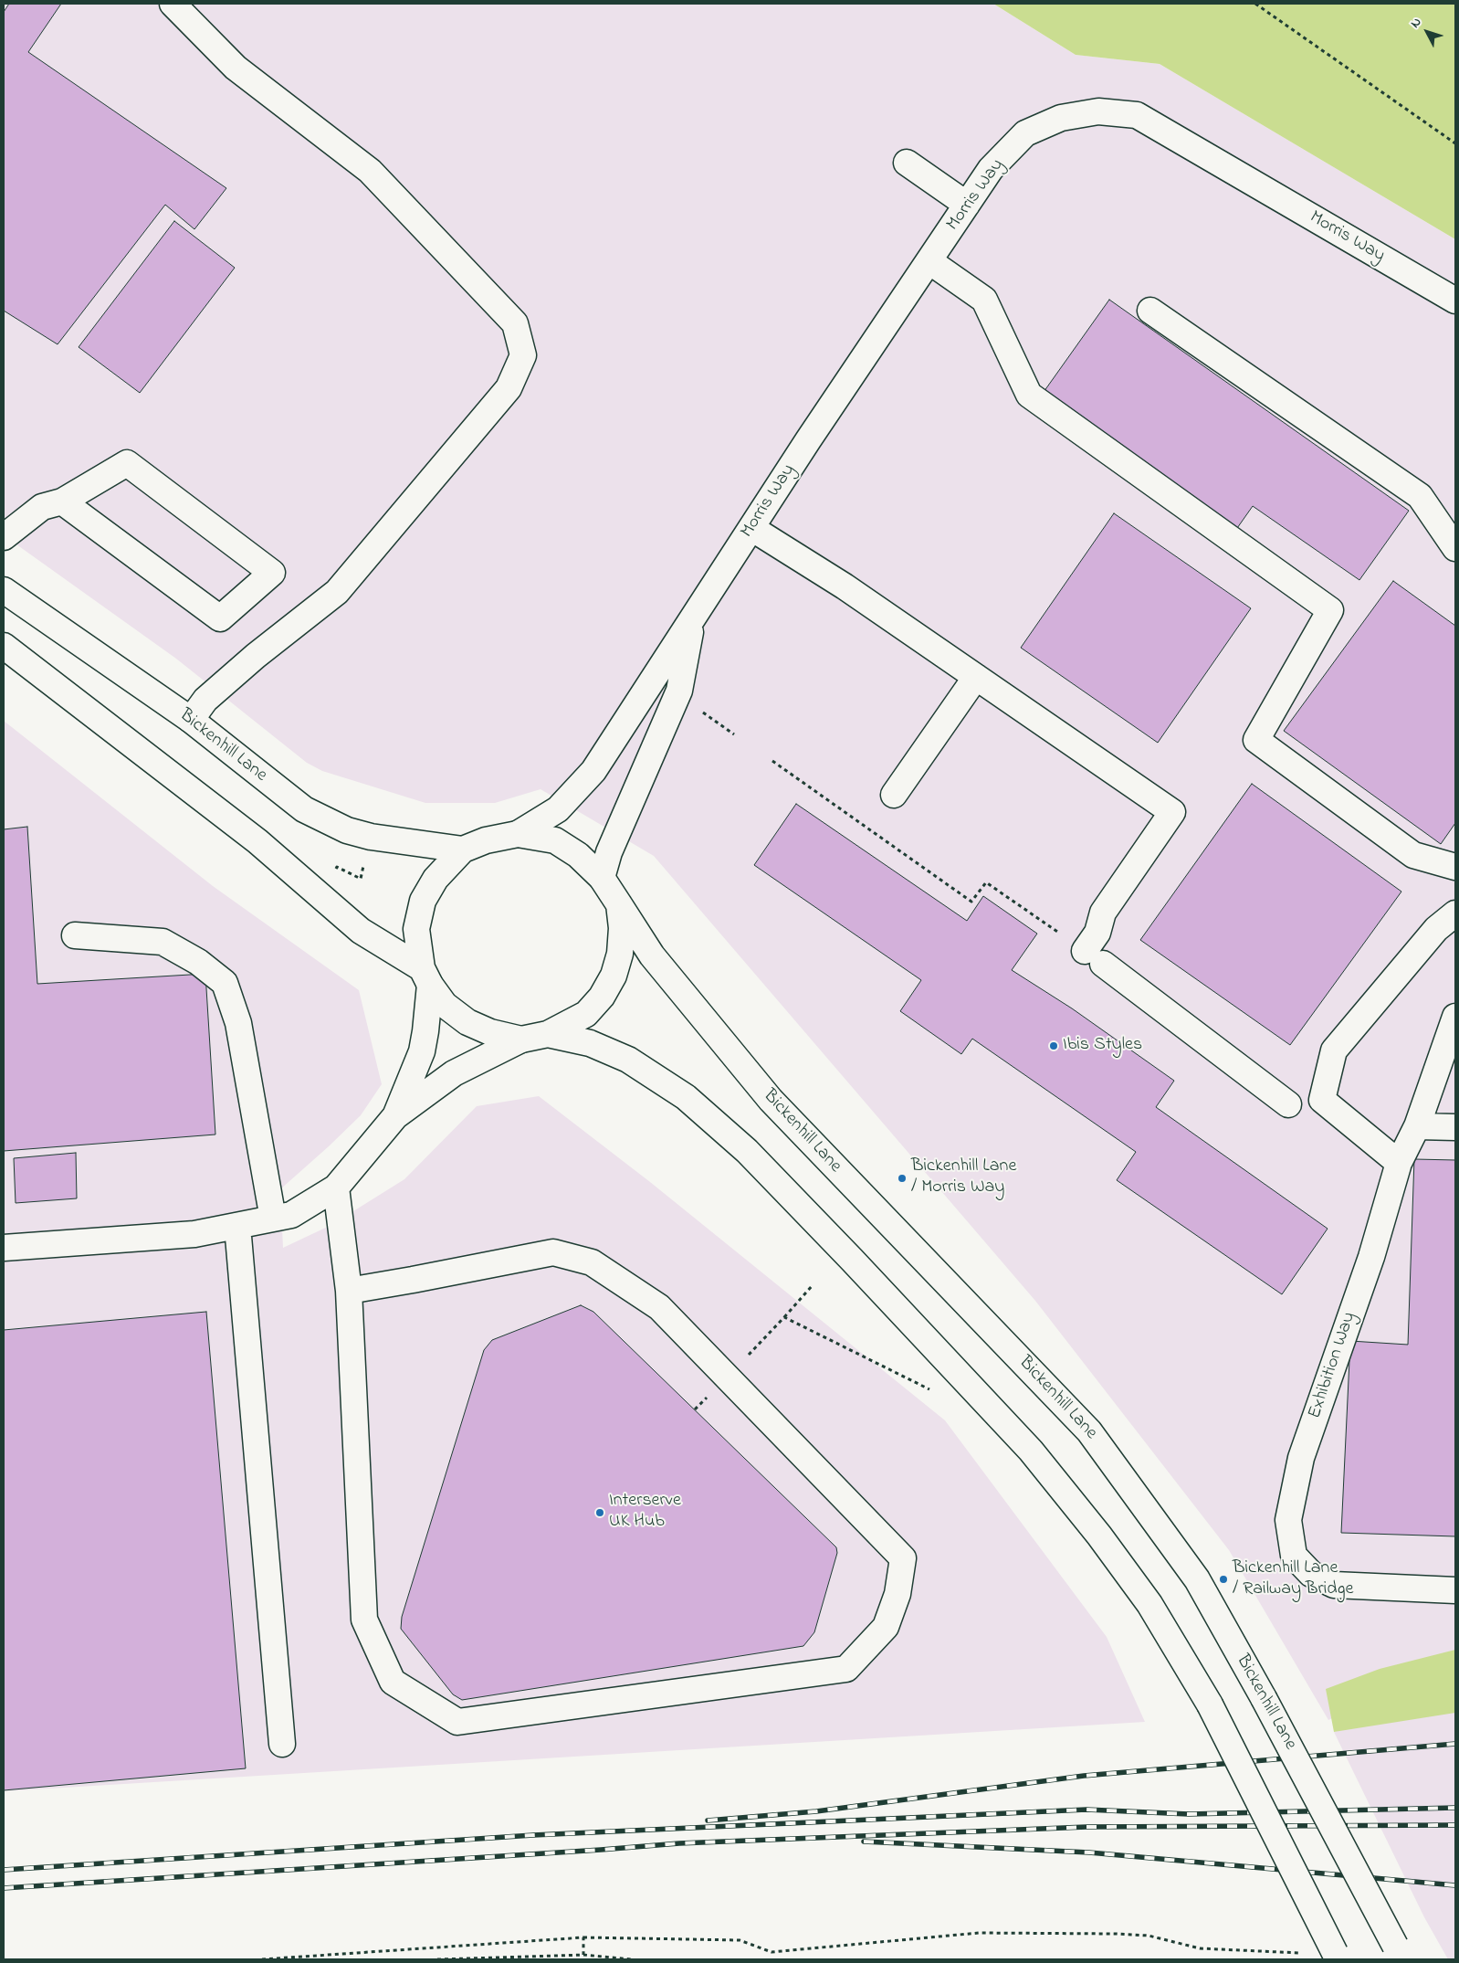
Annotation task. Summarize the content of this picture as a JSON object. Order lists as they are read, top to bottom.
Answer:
{
  "streets": {
    "main road": ["Morris Way", "Bickenhill Lane", "Exhibition Way"]
  },
  "crossings": [
    ["Morris Way", "Bickenhill Lane"]
  ],
  "places": [
    "Ibis Styles",
    "Bickenhill Lane / Morris Way",
    "Interserve UK Hub",
    "Bickenhill Lane / Railway Bridge"
  ],
  "north": "top left"
}
